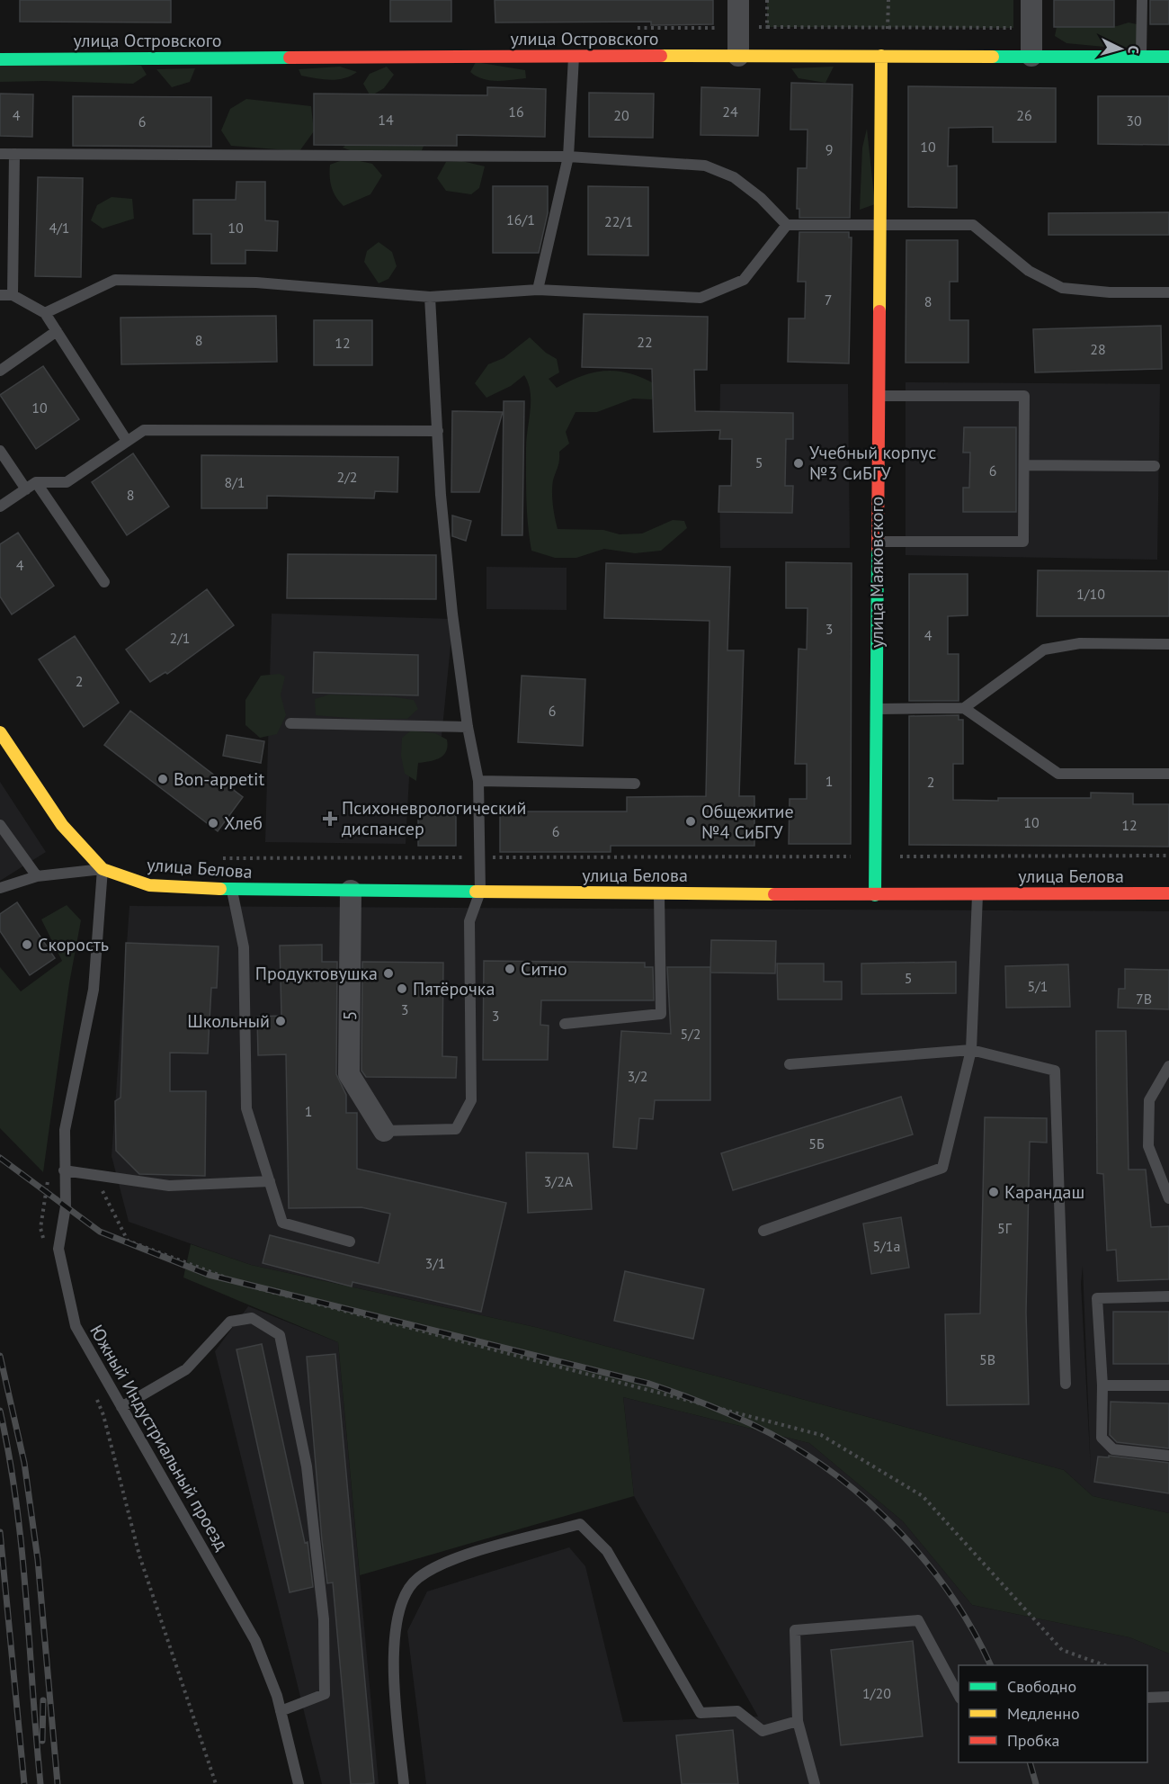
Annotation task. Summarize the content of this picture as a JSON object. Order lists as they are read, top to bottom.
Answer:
{
  "streets": {
    "street": [
      "улица Островского",
      "улица Маяковского",
      "улица Белова",
      "5"
    ],
    "lane": ["Южный Индустриальный проезд"]
  },
  "crossings": [
    ["улица Островского", "улица Маяковского"],
    ["улица Маяковского", "улица Белова"],
    ["улица Белова", "5"],
    ["улица Белова", "Южный Индустриальный проезд"]
  ],
  "places": {
    "other": [
      "Учебный корпус №3 СиБГУ",
      "Bon-appetit",
      "Общежитие №4 СиБГУ",
      "Хлеб",
      "Скорость",
      "Ситно",
      "Продуктовушка",
      "Пятёрочка",
      "Школьный",
      "Карандаш"
    ],
    "health": ["Психоневрологический диспансер"]
  },
  "house_numbers": [
    "16",
    "24",
    "4",
    "20",
    "26",
    "14",
    "30",
    "6",
    "10",
    "9",
    "16/1",
    "22/1",
    "4/1",
    "10",
    "7",
    "8",
    "8",
    "22",
    "12",
    "28",
    "10",
    "5",
    "6",
    "2/2",
    "8/1",
    "8",
    "4",
    "1/10",
    "3",
    "4",
    "2/1",
    "2",
    "6",
    "1",
    "2",
    "10",
    "12",
    "6",
    "5",
    "5/1",
    "7В",
    "3",
    "3",
    "5/2",
    "3/2",
    "1",
    "5Б",
    "3/2А",
    "5Г",
    "5/1а",
    "3/1",
    "5В",
    "1/20"
  ],
  "legend": ["Свободно", "Медленно", "Пробка"],
  "north": "right"
}
